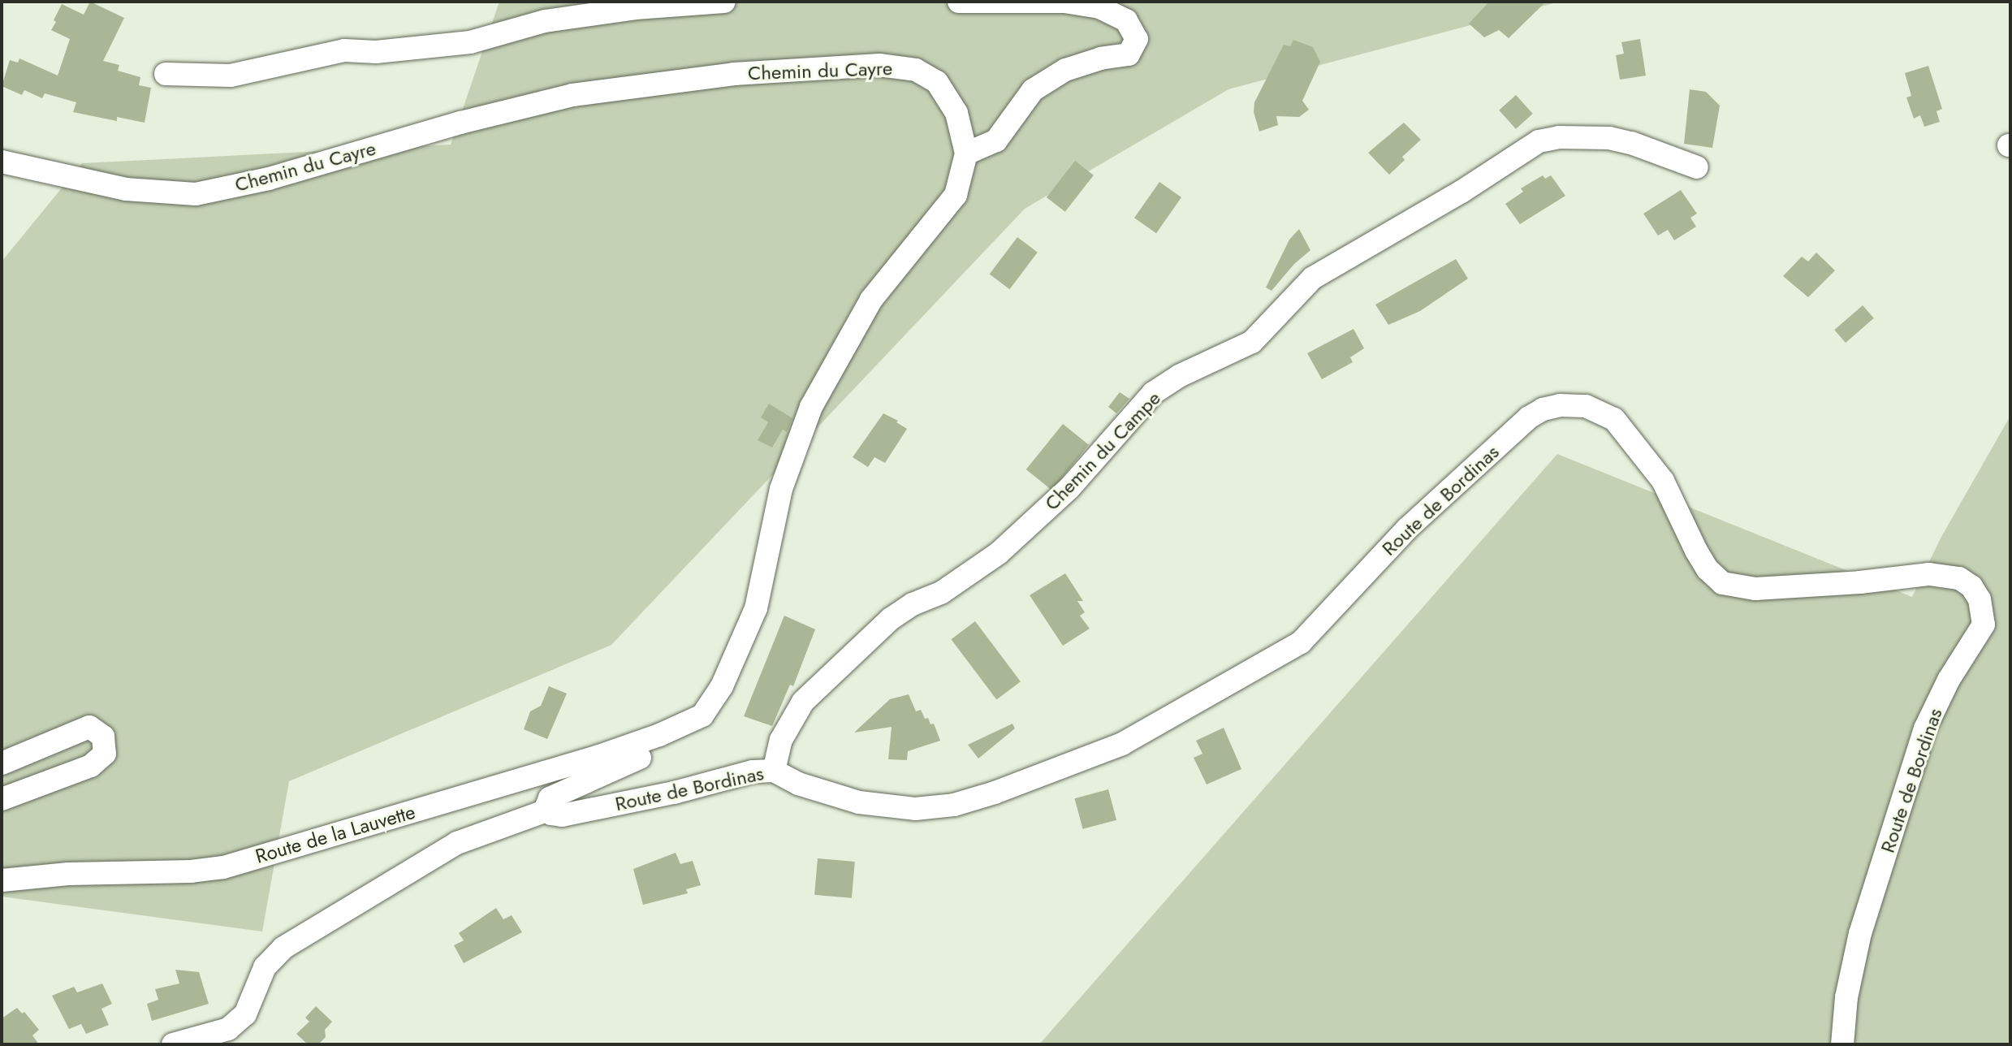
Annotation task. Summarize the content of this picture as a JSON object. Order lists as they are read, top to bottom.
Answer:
{
  "streets": {
    "street": [
      "Chemin du Cayre",
      "Chemin du Campe",
      "Route de Bordinas",
      "Route de la Lauvette"
    ]
  },
  "crossings": [
    ["Chemin du Cayre", "Route de Bordinas"],
    ["Chemin du Cayre", "Route de la Lauvette"],
    ["Chemin du Campe", "Route de Bordinas"],
    ["Route de Bordinas", "Route de la Lauvette"]
  ]
}
